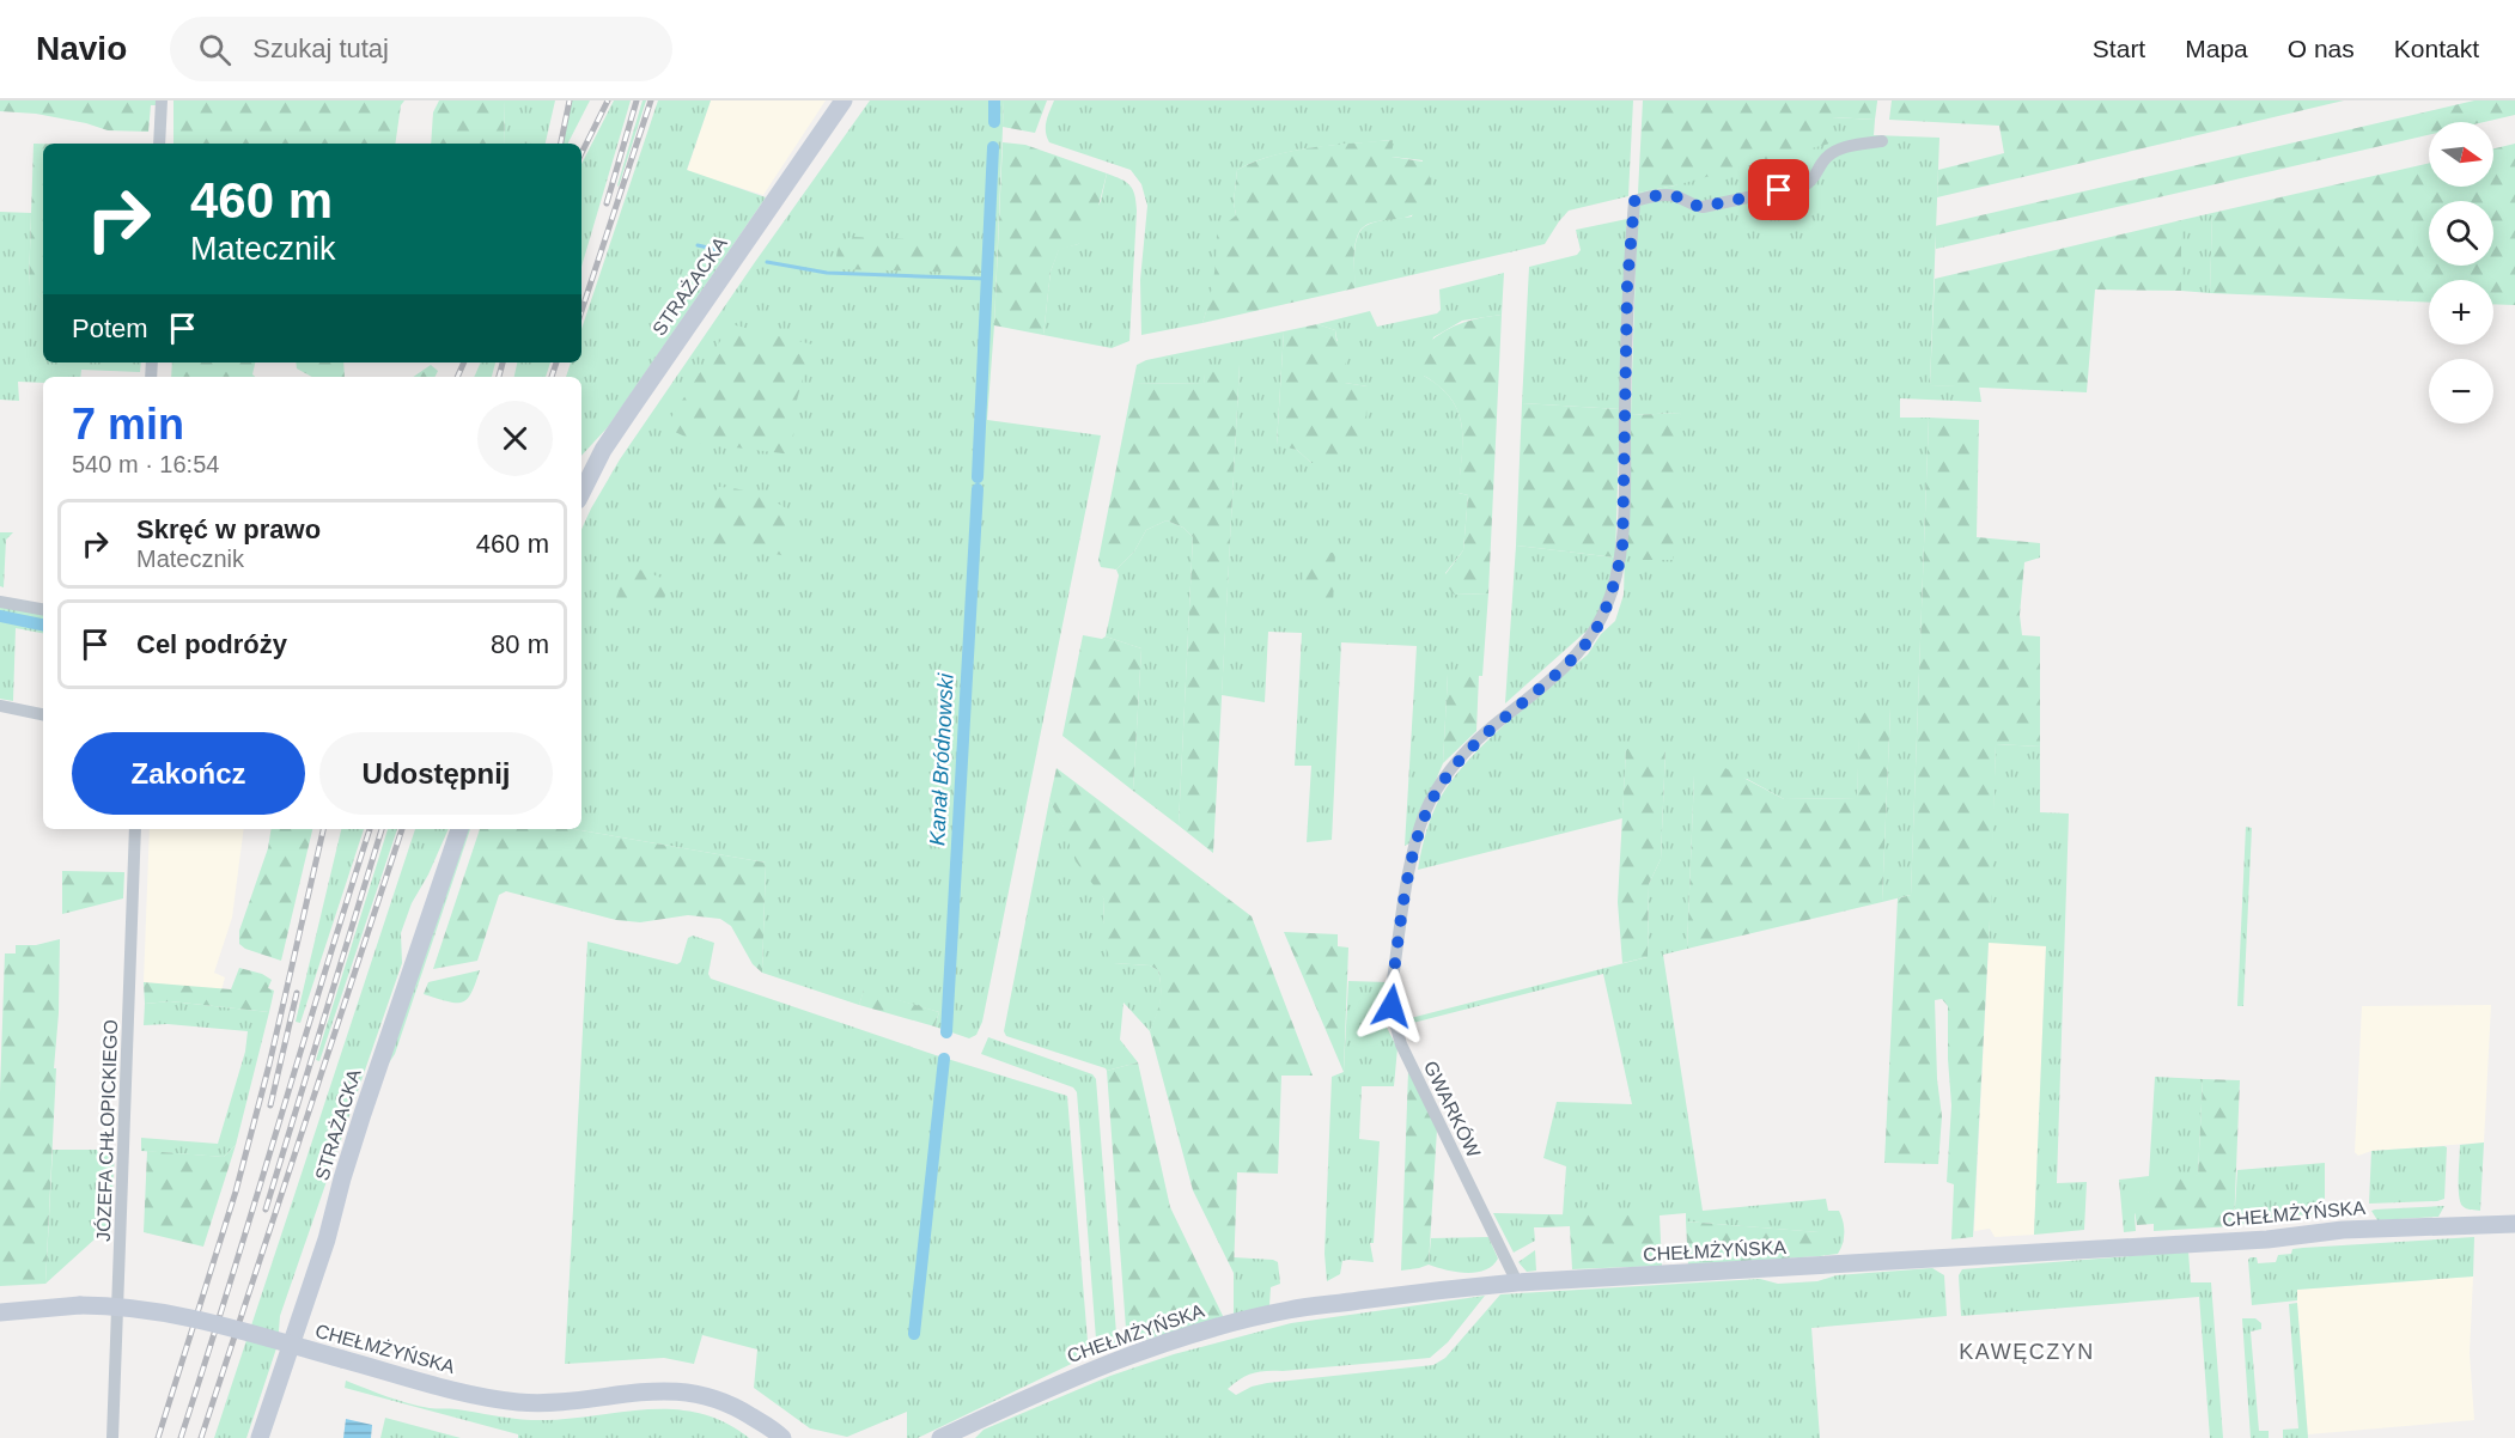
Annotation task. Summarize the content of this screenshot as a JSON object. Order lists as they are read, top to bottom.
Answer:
{
  "streets": {
    "street": [
      "STRAŻACKA",
      "GWARKÓW",
      "JÓZEFA CHŁOPICKIEGO",
      "CHEŁMŻYŃSKA"
    ]
  },
  "crossings": [
    ["GWARKÓW", "CHEŁMŻYŃSKA"]
  ],
  "districts": ["KAWĘCZYN"],
  "water": ["Kanał Bródnowski"],
  "north": "right",
  "page": {
    "header": "Navio",
    "search": "Szukaj tutaj",
    "nav": [
      "Start",
      "Mapa",
      "O nas",
      "Kontakt"
    ],
    "map_buttons": ["+", "−"],
    "turn": ["460 m", "Matecznik"],
    "then": "Potem",
    "heading": ["7 min", "540 m · 16:54"],
    "list": [
      {
        "name": "Skręć w prawo",
        "note": "Matecznik",
        "value": "460 m"
      },
      {
        "name": "Cel podróży",
        "value": "80 m"
      }
    ],
    "buttons": ["Zakończ", "Udostępnij"]
  }
}
